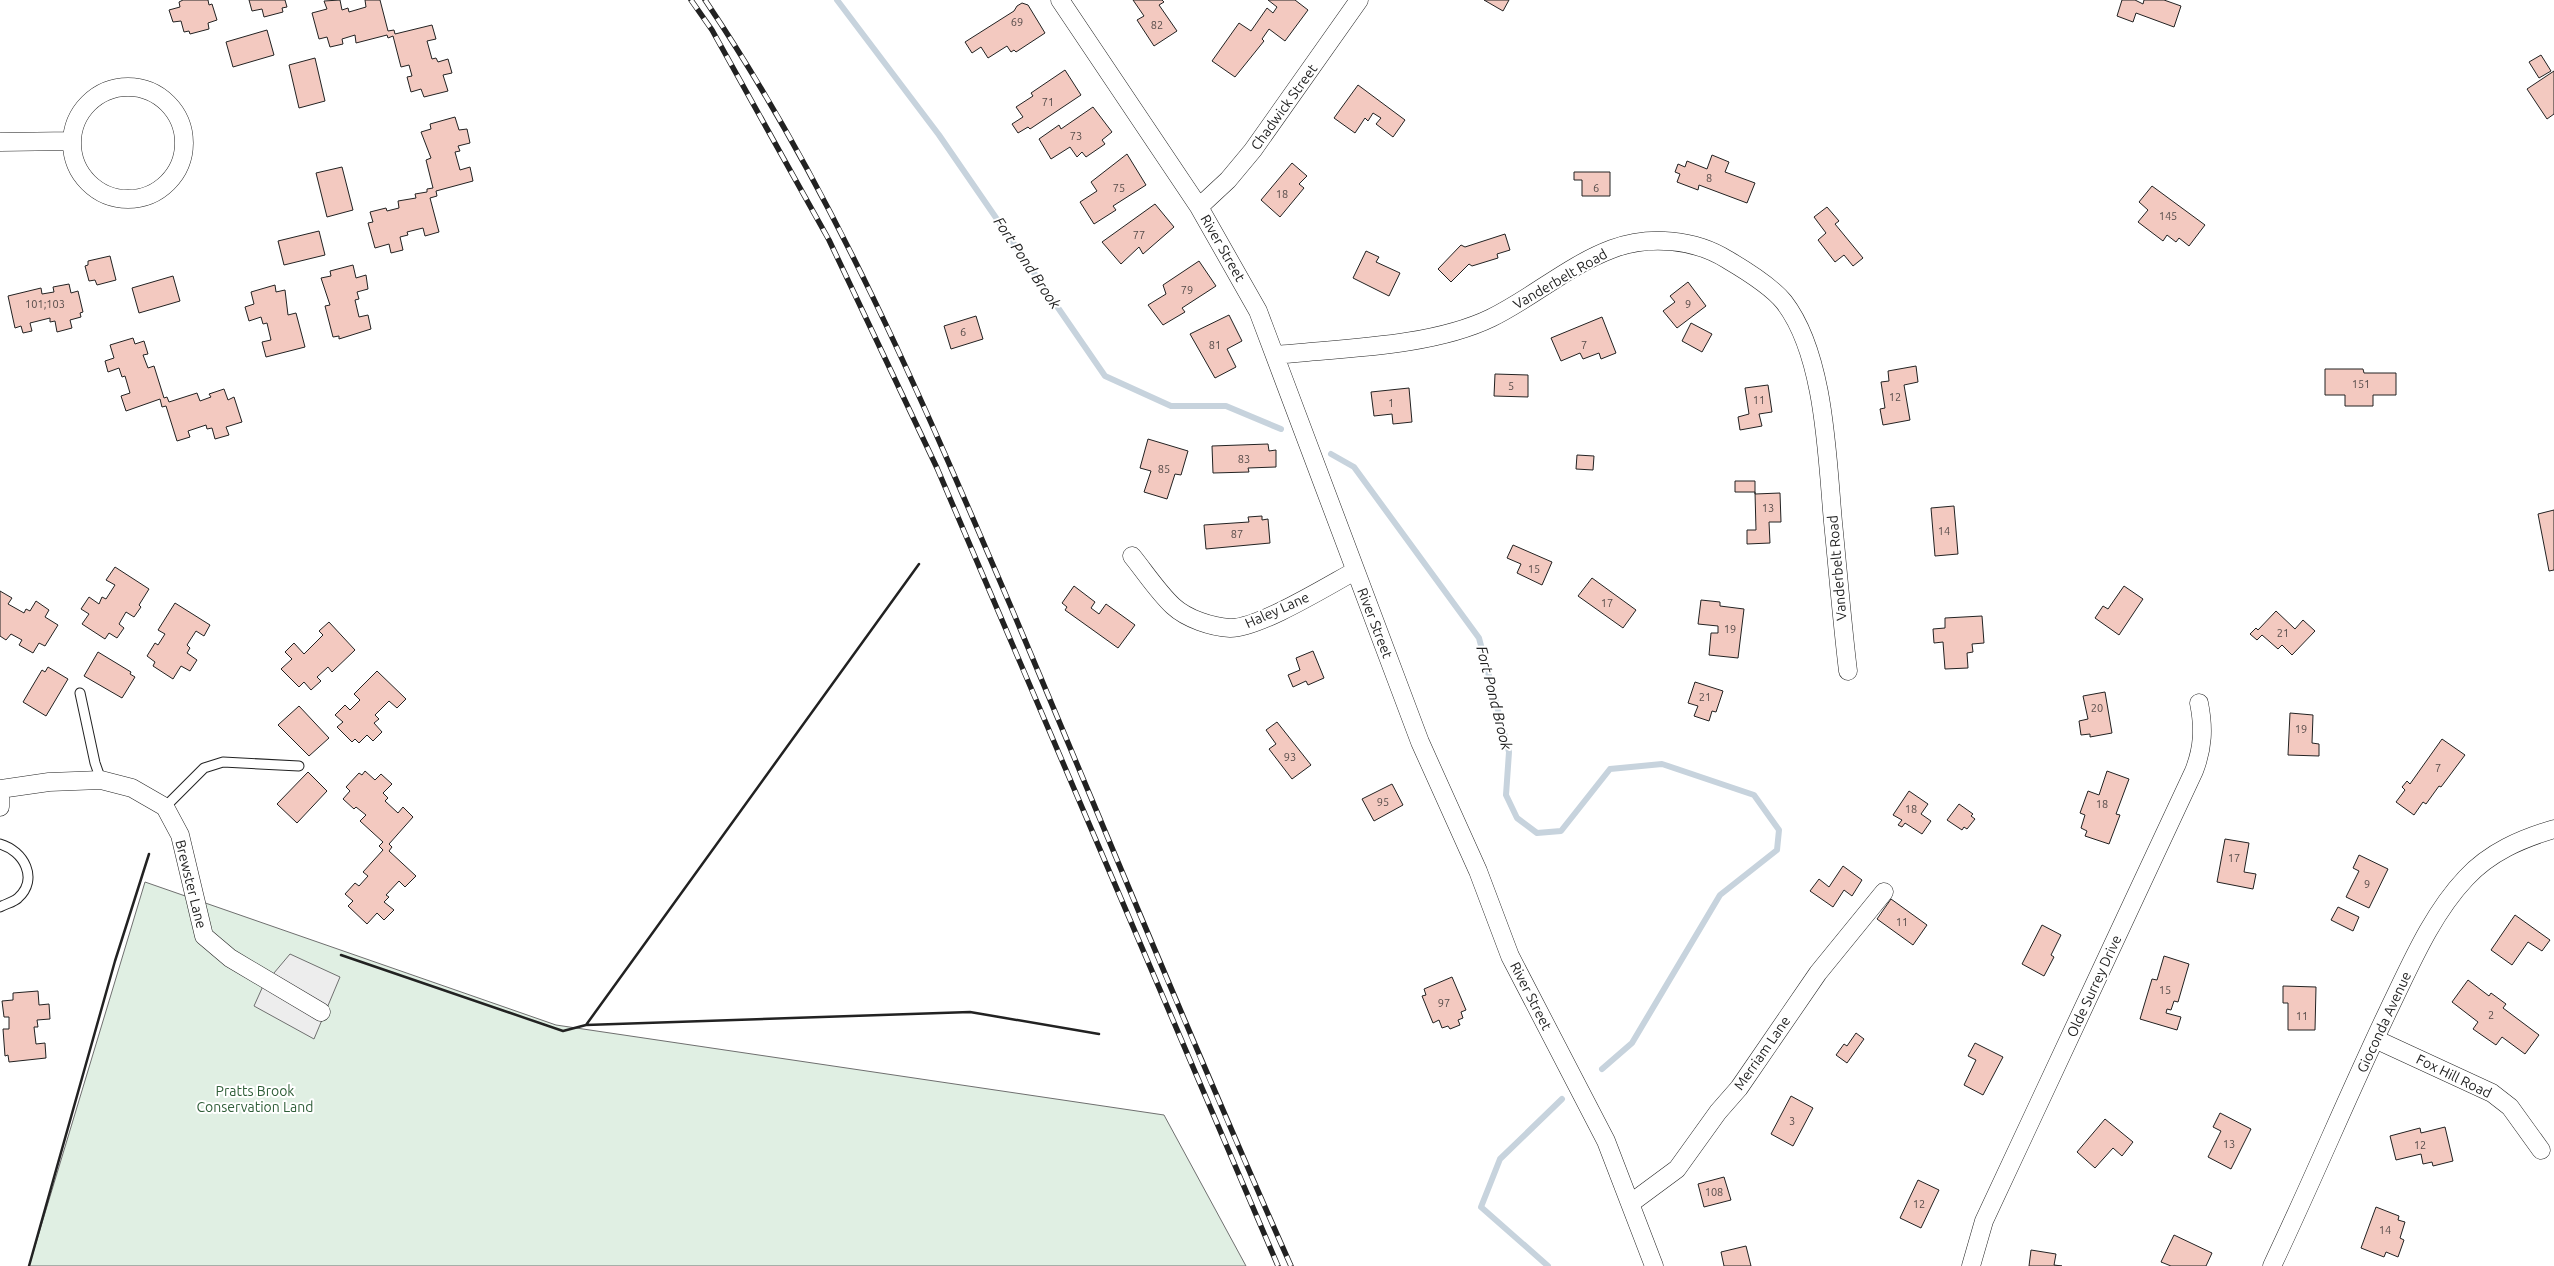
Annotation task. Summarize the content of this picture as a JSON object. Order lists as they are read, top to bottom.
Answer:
{
  "streets": {
    "street": [
      "Chadwick Street",
      "River Street",
      "Vanderbelt Road",
      "Haley Lane",
      "Brewster Lane",
      "Olde Surrey Drive",
      "Gioconda Avenue",
      "Merriam Lane",
      "Fox Hill Road"
    ]
  },
  "crossings": [
    ["Chadwick Street", "River Street"],
    ["River Street", "Vanderbelt Road"],
    ["River Street", "Haley Lane"],
    ["River Street", "Merriam Lane"],
    ["Gioconda Avenue", "Fox Hill Road"]
  ],
  "water": ["Fort Pond Brook"],
  "parks": ["Pratts Brook Conservation Land"],
  "house_numbers": [
    "69",
    "82",
    "71",
    "73",
    "8",
    "75",
    "6",
    "18",
    "145",
    "77",
    "79",
    "101;103",
    "9",
    "6",
    "81",
    "7",
    "151",
    "5",
    "12",
    "11",
    "1",
    "83",
    "85",
    "13",
    "14",
    "87",
    "15",
    "17",
    "19",
    "21",
    "21",
    "20",
    "19",
    "93",
    "7",
    "95",
    "18",
    "18",
    "17",
    "9",
    "11",
    "15",
    "97",
    "2",
    "11",
    "3",
    "13",
    "12",
    "108",
    "12",
    "14"
  ]
}
